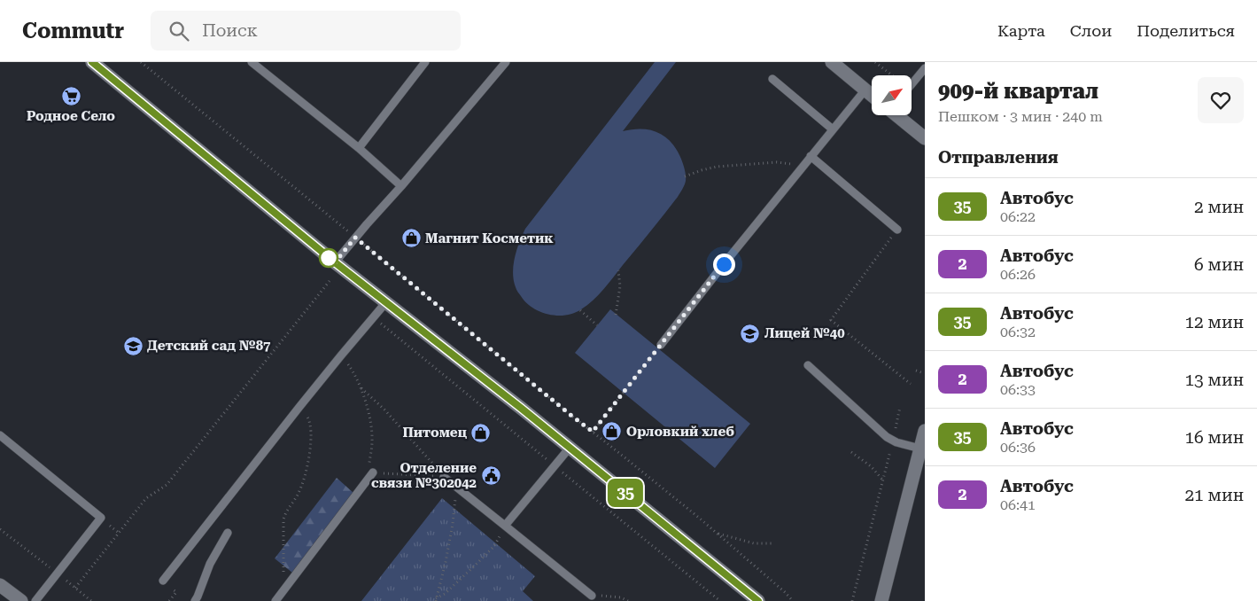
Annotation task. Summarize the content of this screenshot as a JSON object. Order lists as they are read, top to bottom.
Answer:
{
  "places": {
    "supermarket": ["Родное Село"],
    "shop": ["Магнит Косметик", "Орловкий хлеб", "Питомец"],
    "school or university": ["Лицей №40", "Детский сад №87"],
    "public building": ["Отделение связи №302042"]
  },
  "lines": ["bus line 35"],
  "north": "top right",
  "page": {
    "header": "Commutr",
    "search": "Поиск",
    "nav": ["Карта", "Слои", "Поделиться"],
    "on_map": "35",
    "heading": [
      ["909-й квартал", "Пешком · 3 мин · 240 m"],
      "Отправления"
    ],
    "list": [
      {
        "mark": "35",
        "name": "Автобус",
        "note": "06:22",
        "value": "2 мин"
      },
      {
        "mark": "2",
        "name": "Автобус",
        "note": "06:26",
        "value": "6 мин"
      },
      {
        "mark": "35",
        "name": "Автобус",
        "note": "06:32",
        "value": "12 мин"
      },
      {
        "mark": "2",
        "name": "Автобус",
        "note": "06:33",
        "value": "13 мин"
      },
      {
        "mark": "35",
        "name": "Автобус",
        "note": "06:36",
        "value": "16 мин"
      },
      {
        "mark": "2",
        "name": "Автобус",
        "note": "06:41",
        "value": "21 мин"
      }
    ]
  }
}
